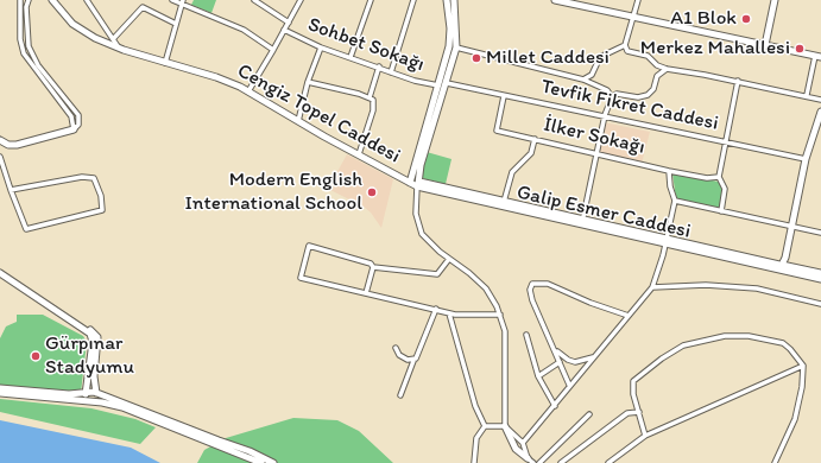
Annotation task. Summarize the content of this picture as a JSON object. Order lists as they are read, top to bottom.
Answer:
{
  "streets": {
    "street": [
      "Sohbet Sokağı",
      "Tevfik Fikret Caddesi",
      "Cengiz Topel Caddesi",
      "İlker Sokağı",
      "Galip Esmer Caddesi"
    ]
  },
  "crossings": [
    ["Tevfik Fikret Caddesi", "İlker Sokağı"],
    ["Cengiz Topel Caddesi", "Galip Esmer Caddesi"]
  ],
  "places": [
    "A1 Blok",
    "Merkez Mahallesi",
    "Millet Caddesi",
    "Modern English International School",
    "Gürpınar Stadyumu"
  ]
}
